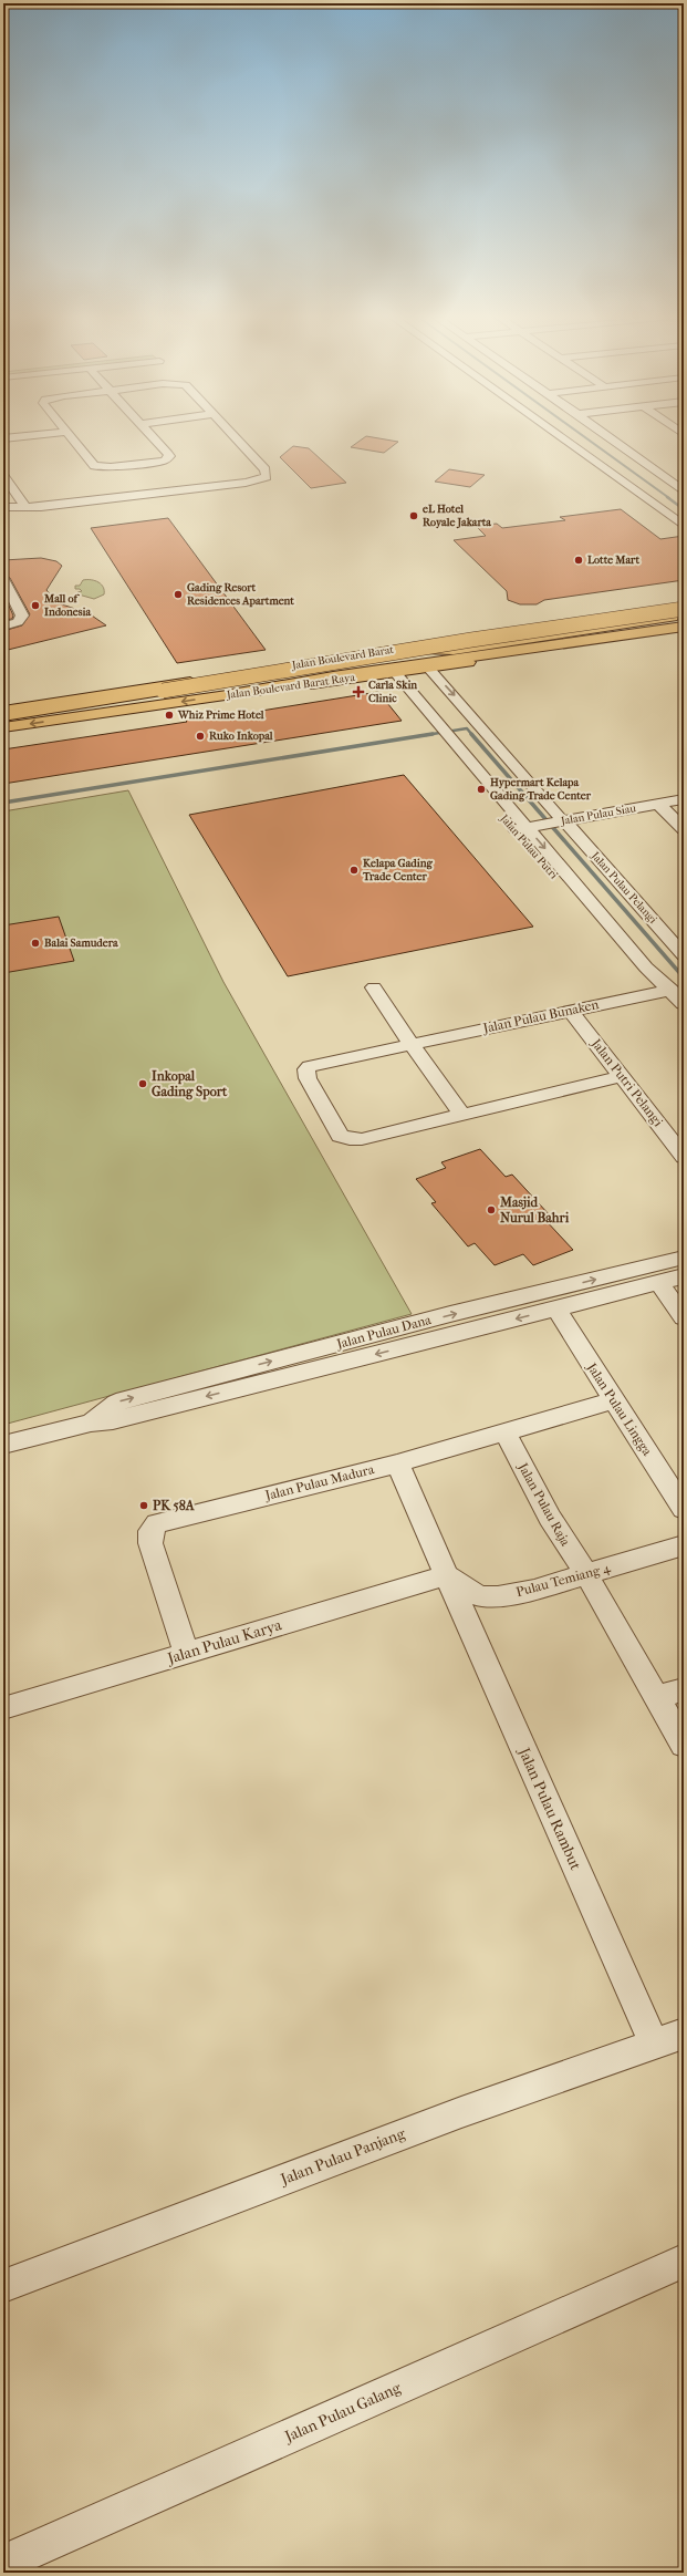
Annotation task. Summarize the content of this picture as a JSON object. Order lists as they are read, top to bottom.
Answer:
{
  "streets": {
    "main road": ["Jalan Boulevard Barat", "Jalan Boulevard Barat Raya"],
    "street": [
      "Jalan Pulau Siau",
      "Jalan Pulau Putri",
      "Jalan Pulau Pelangi",
      "Jalan Pulau Bunaken",
      "Jalan Putri Pelangi",
      "Jalan Pulau Dana",
      "Jalan Pulau Lingga",
      "Jalan Pulau Madura",
      "Jalan Pulau Raja",
      "Pulau Temiang 4",
      "Jalan Pulau Karya",
      "Jalan Pulau Rambut",
      "Jalan Pulau Panjang",
      "Jalan Pulau Galang"
    ]
  },
  "crossings": [
    ["Jalan Boulevard Barat Raya", "Jalan Pulau Putri"],
    ["Jalan Boulevard Barat Raya", "Jalan Pulau Pelangi"],
    ["Jalan Pulau Siau", "Jalan Pulau Putri"],
    ["Jalan Pulau Siau", "Jalan Pulau Pelangi"],
    ["Jalan Pulau Putri", "Jalan Pulau Bunaken"],
    ["Jalan Pulau Bunaken", "Jalan Putri Pelangi"],
    ["Jalan Pulau Dana", "Jalan Pulau Lingga"],
    ["Jalan Pulau Lingga", "Jalan Pulau Madura"],
    ["Jalan Pulau Madura", "Jalan Pulau Raja"],
    ["Jalan Pulau Madura", "Jalan Pulau Karya"],
    ["Jalan Pulau Madura", "Jalan Pulau Rambut"],
    ["Jalan Pulau Raja", "Pulau Temiang 4"],
    ["Pulau Temiang 4", "Jalan Pulau Karya"],
    ["Pulau Temiang 4", "Jalan Pulau Rambut"],
    ["Jalan Pulau Karya", "Jalan Pulau Rambut"],
    ["Jalan Pulau Rambut", "Jalan Pulau Panjang"]
  ],
  "one_way": ["Jalan Pulau Pelangi"],
  "places": {
    "other": [
      "eL Hotel Royale Jakarta",
      "Lotte Mart",
      "Gading Resort Residences Apartment",
      "Mall of Indonesia",
      "Whiz Prime Hotel",
      "Ruko Inkopal",
      "Hypermart Kelapa Gading Trade Center",
      "Kelapa Gading Trade Center",
      "Balai Samudera",
      "Inkopal Gading Sport",
      "Masjid Nurul Bahri",
      "PK 58A"
    ],
    "health": ["Carla Skin Clinic"]
  }
}
